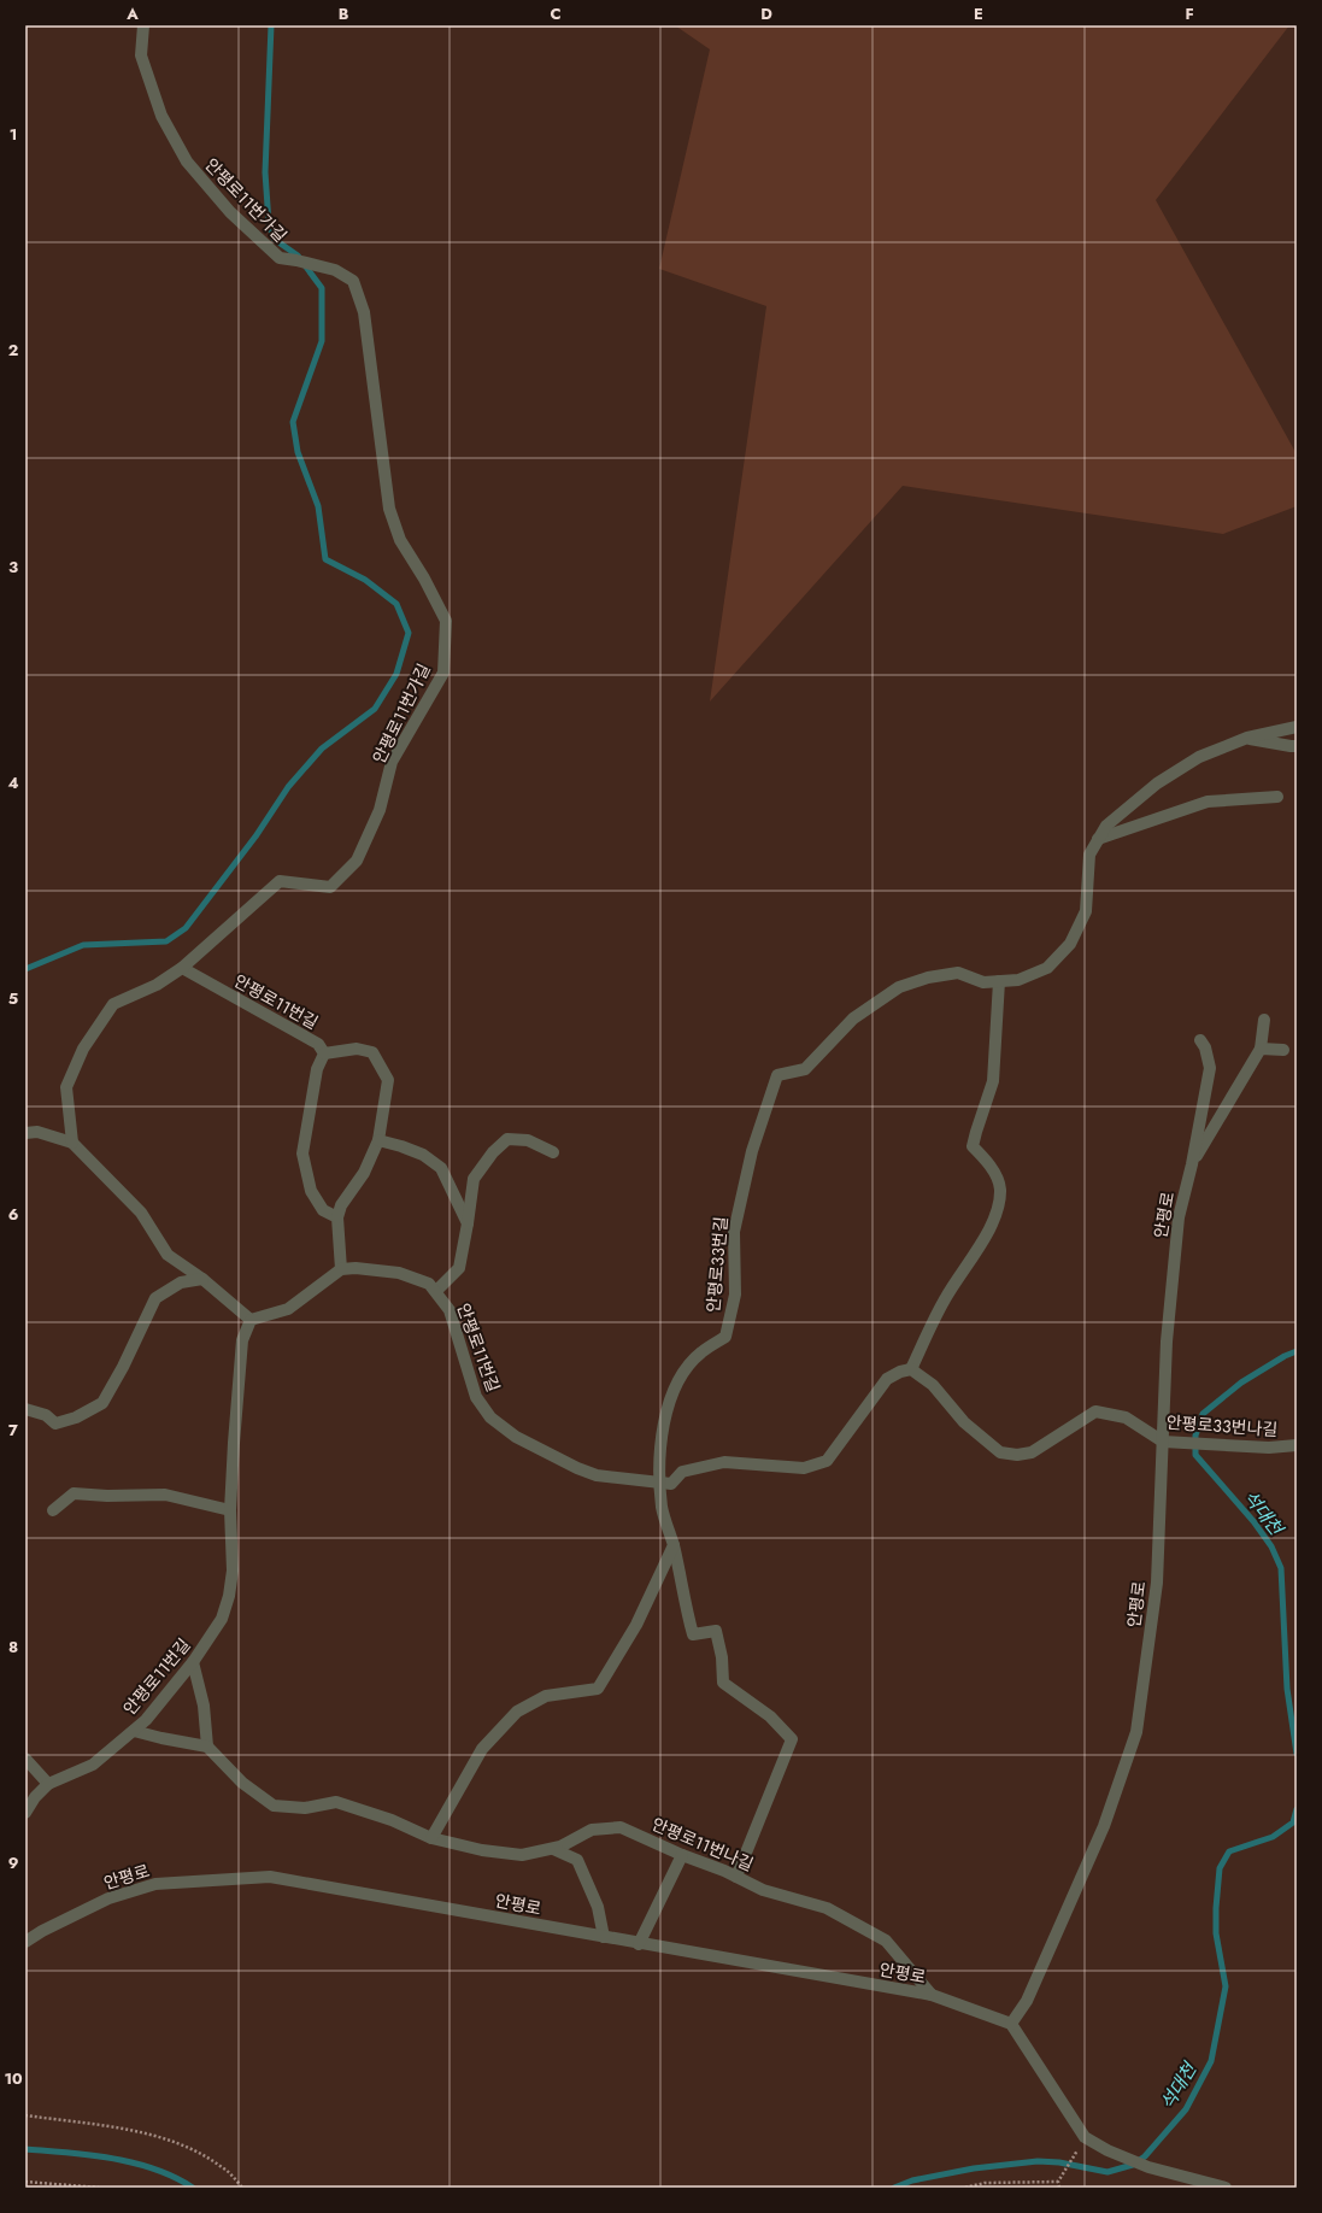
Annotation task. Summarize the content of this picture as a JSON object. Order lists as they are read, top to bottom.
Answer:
{
  "streets": {
    "street": [
      "안평로11번가길",
      "안평로11번길",
      "안평로",
      "안평로33번길",
      "안평로33번나길",
      "안평로11번나길"
    ]
  },
  "crossings": [
    ["안평로11번가길", "안평로11번길"],
    ["안평로11번길", "안평로33번길"],
    ["안평로", "안평로33번나길"],
    ["안평로", "안평로11번나길"],
    ["안평로33번길", "안평로11번나길"]
  ],
  "water": ["석대천"],
  "grid": {
    "columns": [
      "A",
      "B",
      "C",
      "D",
      "E",
      "F"
    ],
    "rows": [
      "1",
      "2",
      "3",
      "4",
      "5",
      "6",
      "7",
      "8",
      "9",
      "10"
    ]
  }
}
